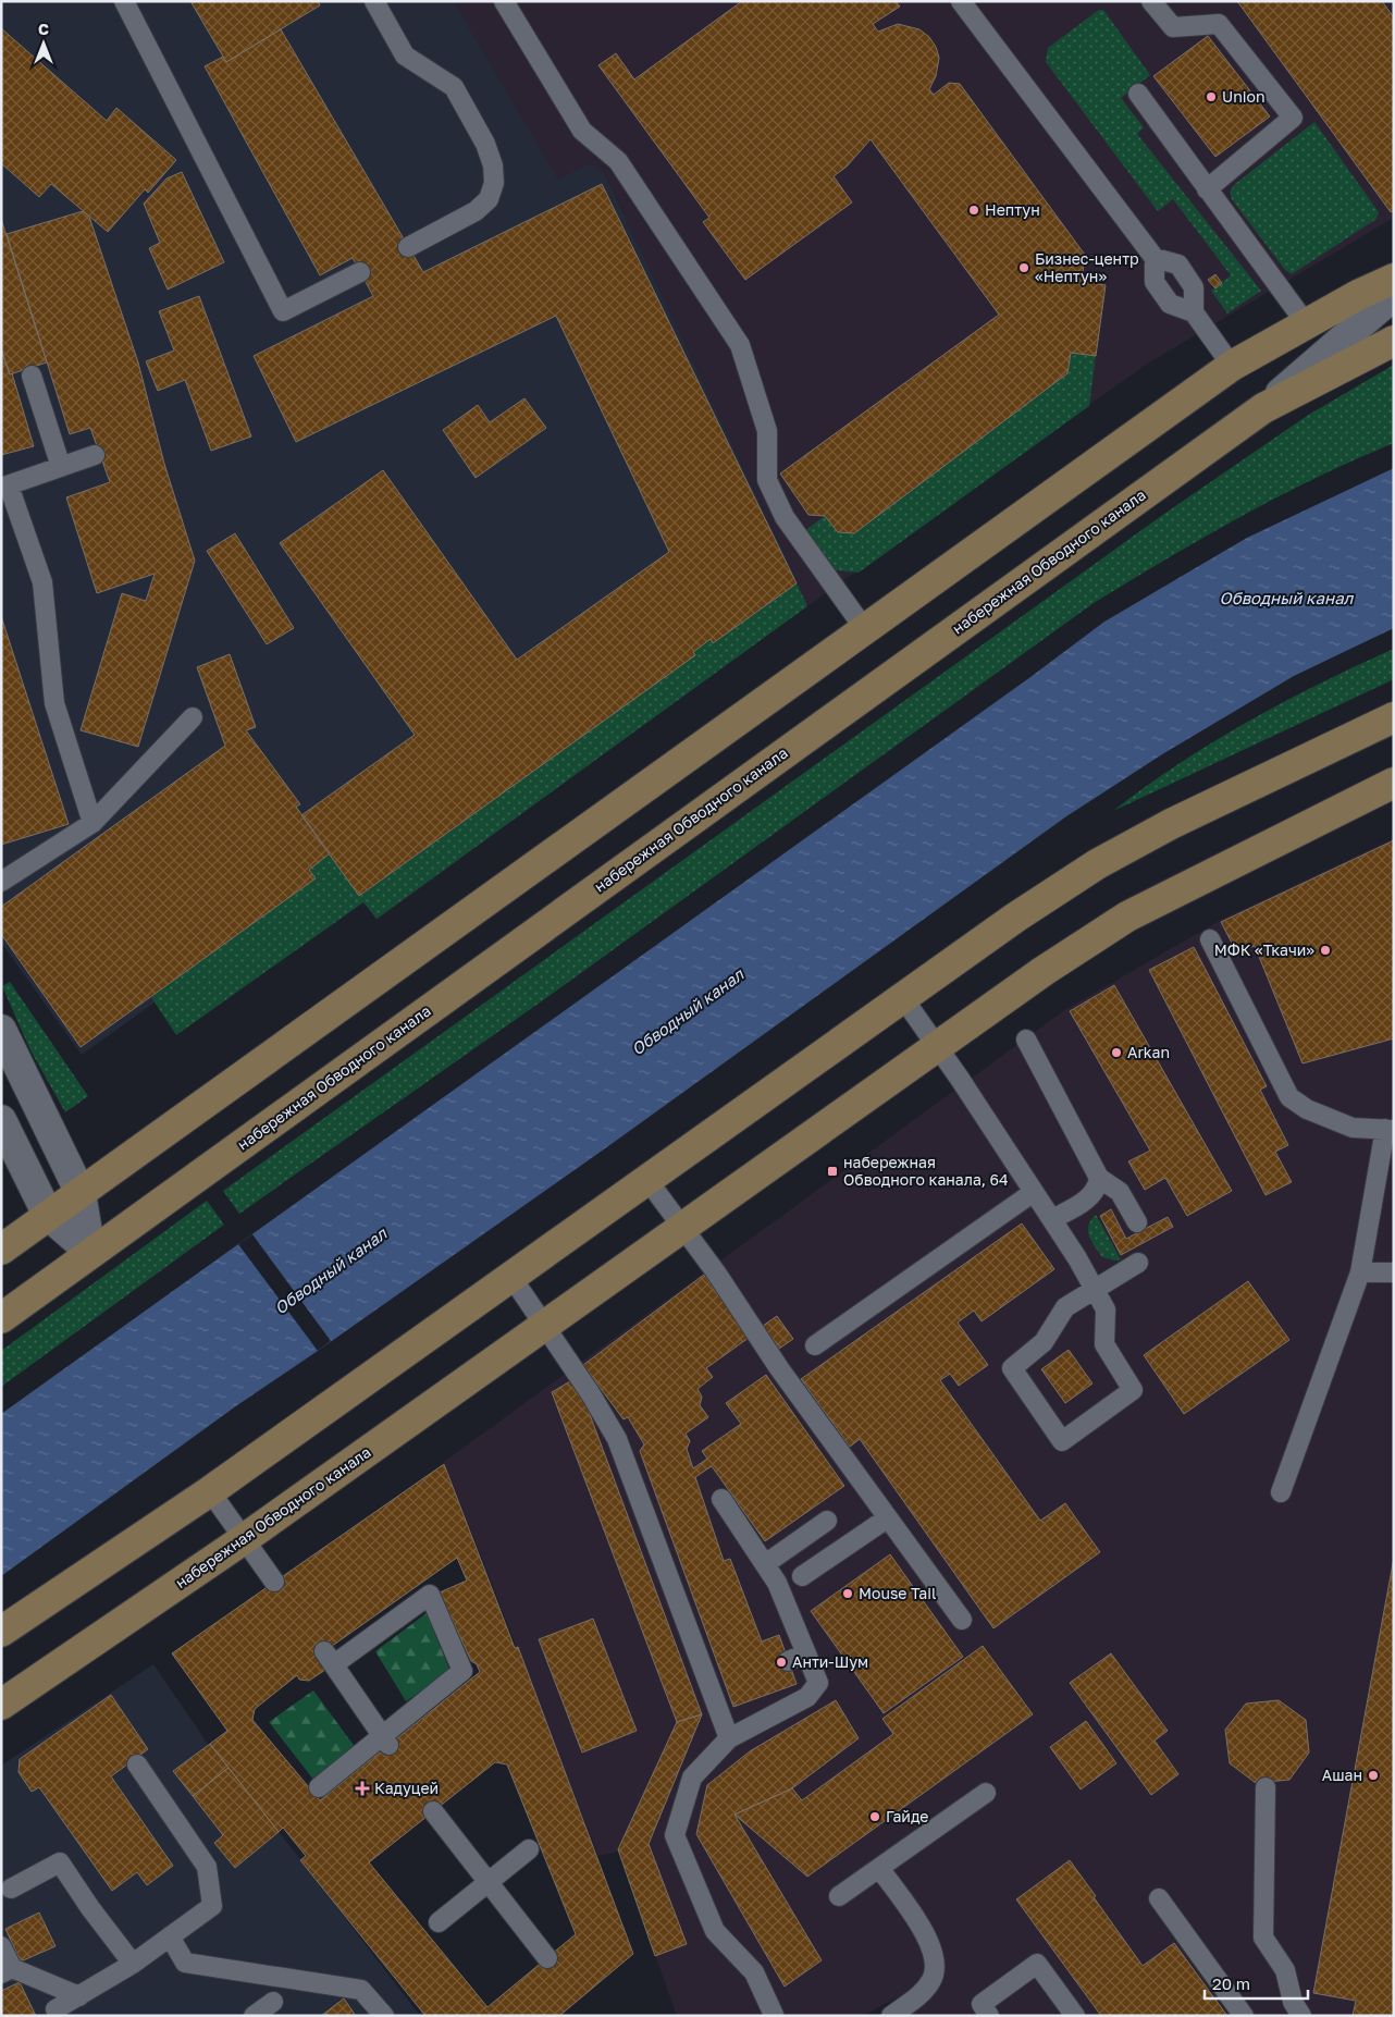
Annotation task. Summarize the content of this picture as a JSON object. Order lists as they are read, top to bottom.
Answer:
{
  "streets": {
    "main road": ["набережная Обводного канала"]
  },
  "water": ["Обводный канал"],
  "places": {
    "other": [
      "Union",
      "Нептун",
      "Бизнес-центр «Нептун»",
      "МФК «Ткачи»",
      "Arkan",
      "Mouse Tail",
      "Анти-Шум",
      "Ашан",
      "Гайде"
    ],
    "transit": ["набережная Обводного канала, 64"],
    "health": ["Кадуцей"]
  },
  "scale_bar": "20 m",
  "north": "top"
}
